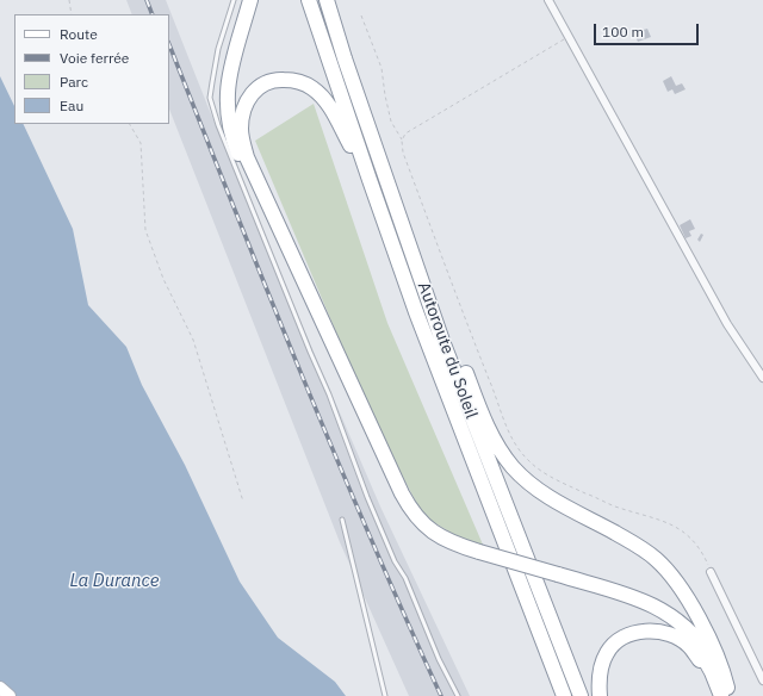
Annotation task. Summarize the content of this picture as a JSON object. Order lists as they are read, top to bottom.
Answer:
{
  "streets": {
    "highway": ["Autoroute du Soleil"]
  },
  "water": ["La Durance"],
  "legend": [
    "Route",
    "Voie ferrée",
    "Parc",
    "Eau"
  ],
  "scale_bar": "100 m"
}
